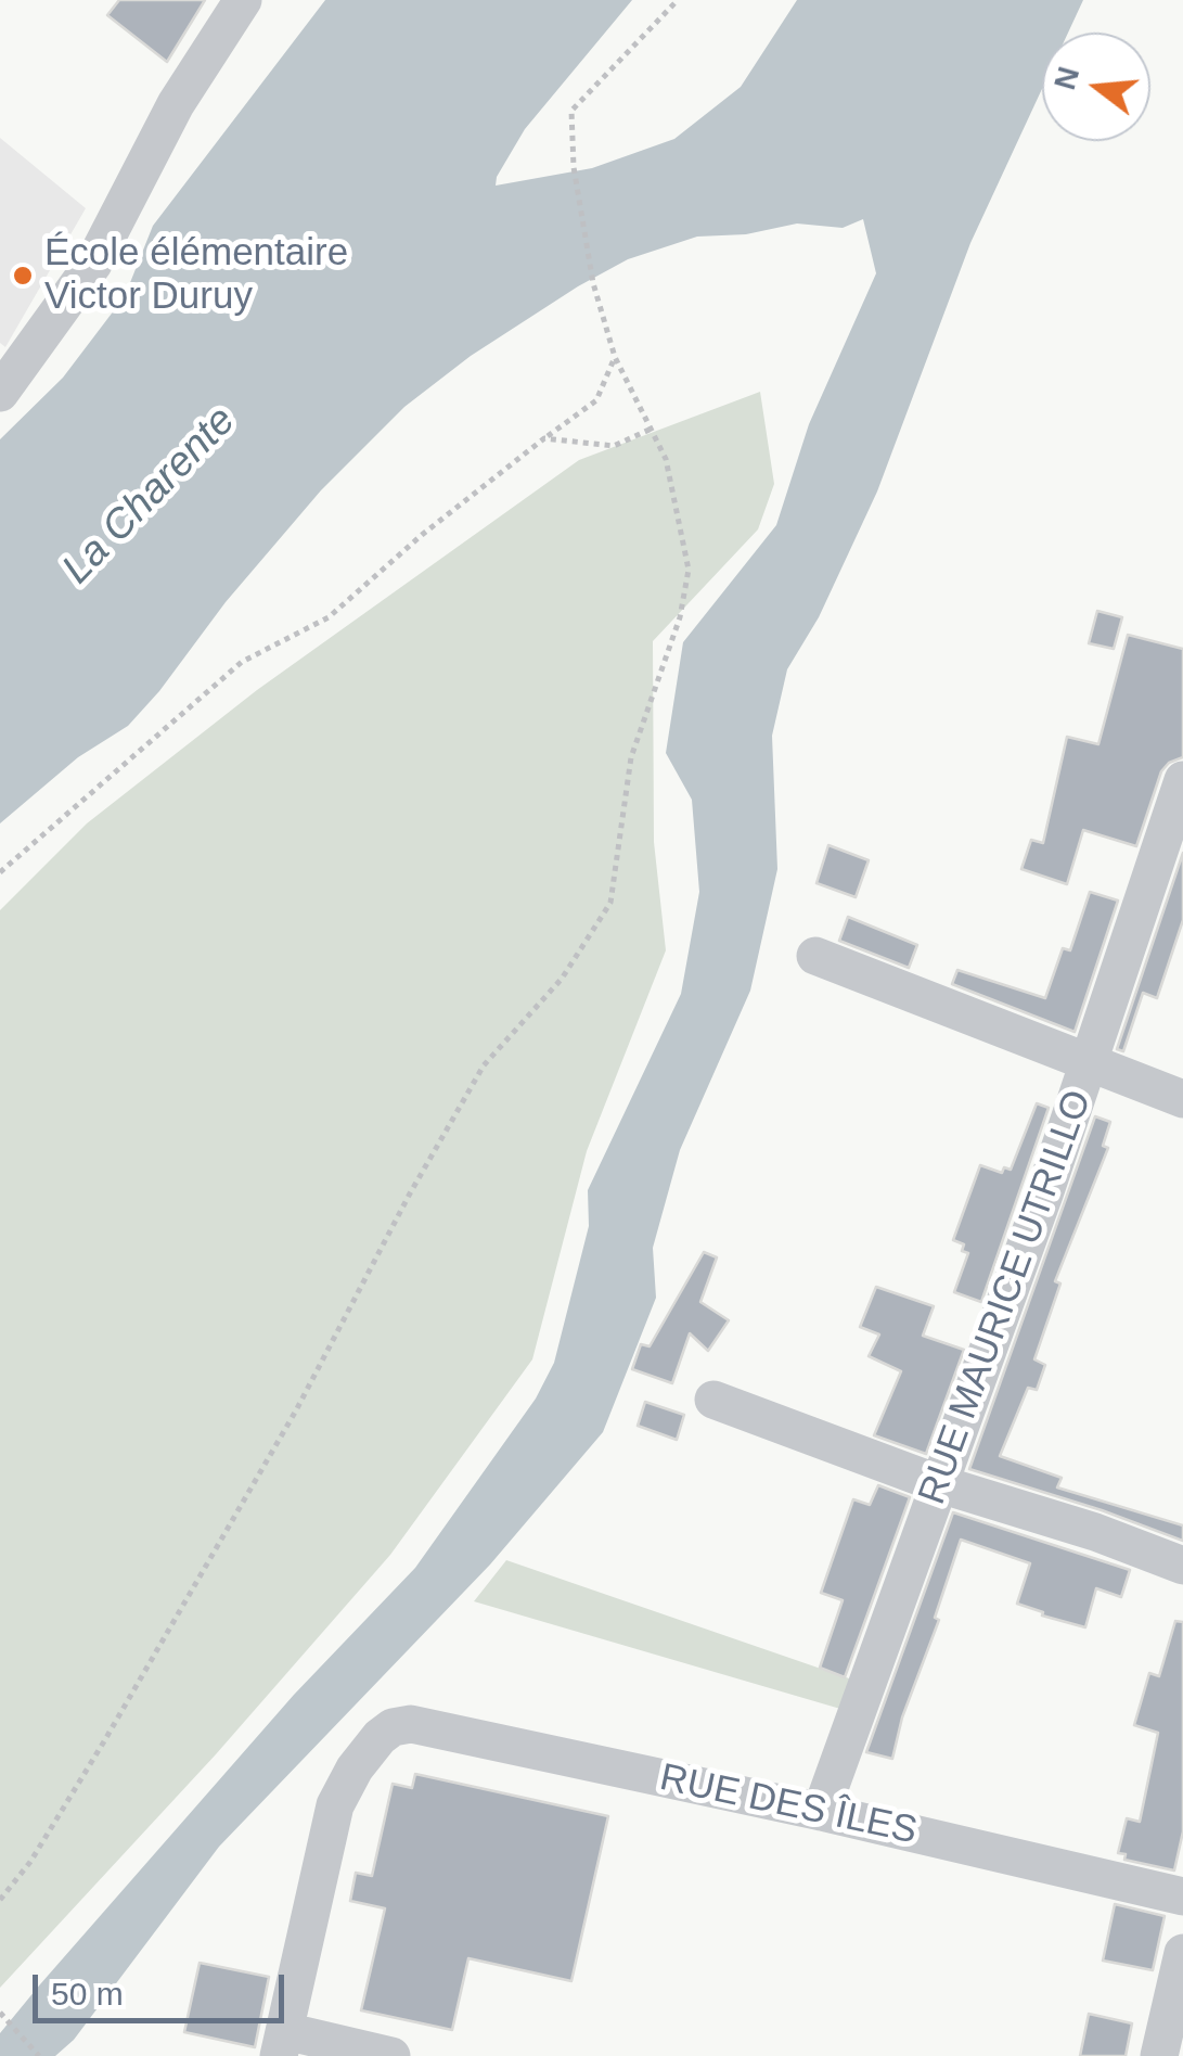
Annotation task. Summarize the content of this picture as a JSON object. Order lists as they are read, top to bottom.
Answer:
{
  "streets": {
    "street": ["RUE MAURICE UTRILLO", "RUE DES ÎLES"]
  },
  "crossings": [
    ["RUE MAURICE UTRILLO", "RUE DES ÎLES"]
  ],
  "water": ["La Charente"],
  "places": ["École élémentaire Victor Duruy"],
  "scale_bar": "50 m",
  "north": "left"
}
